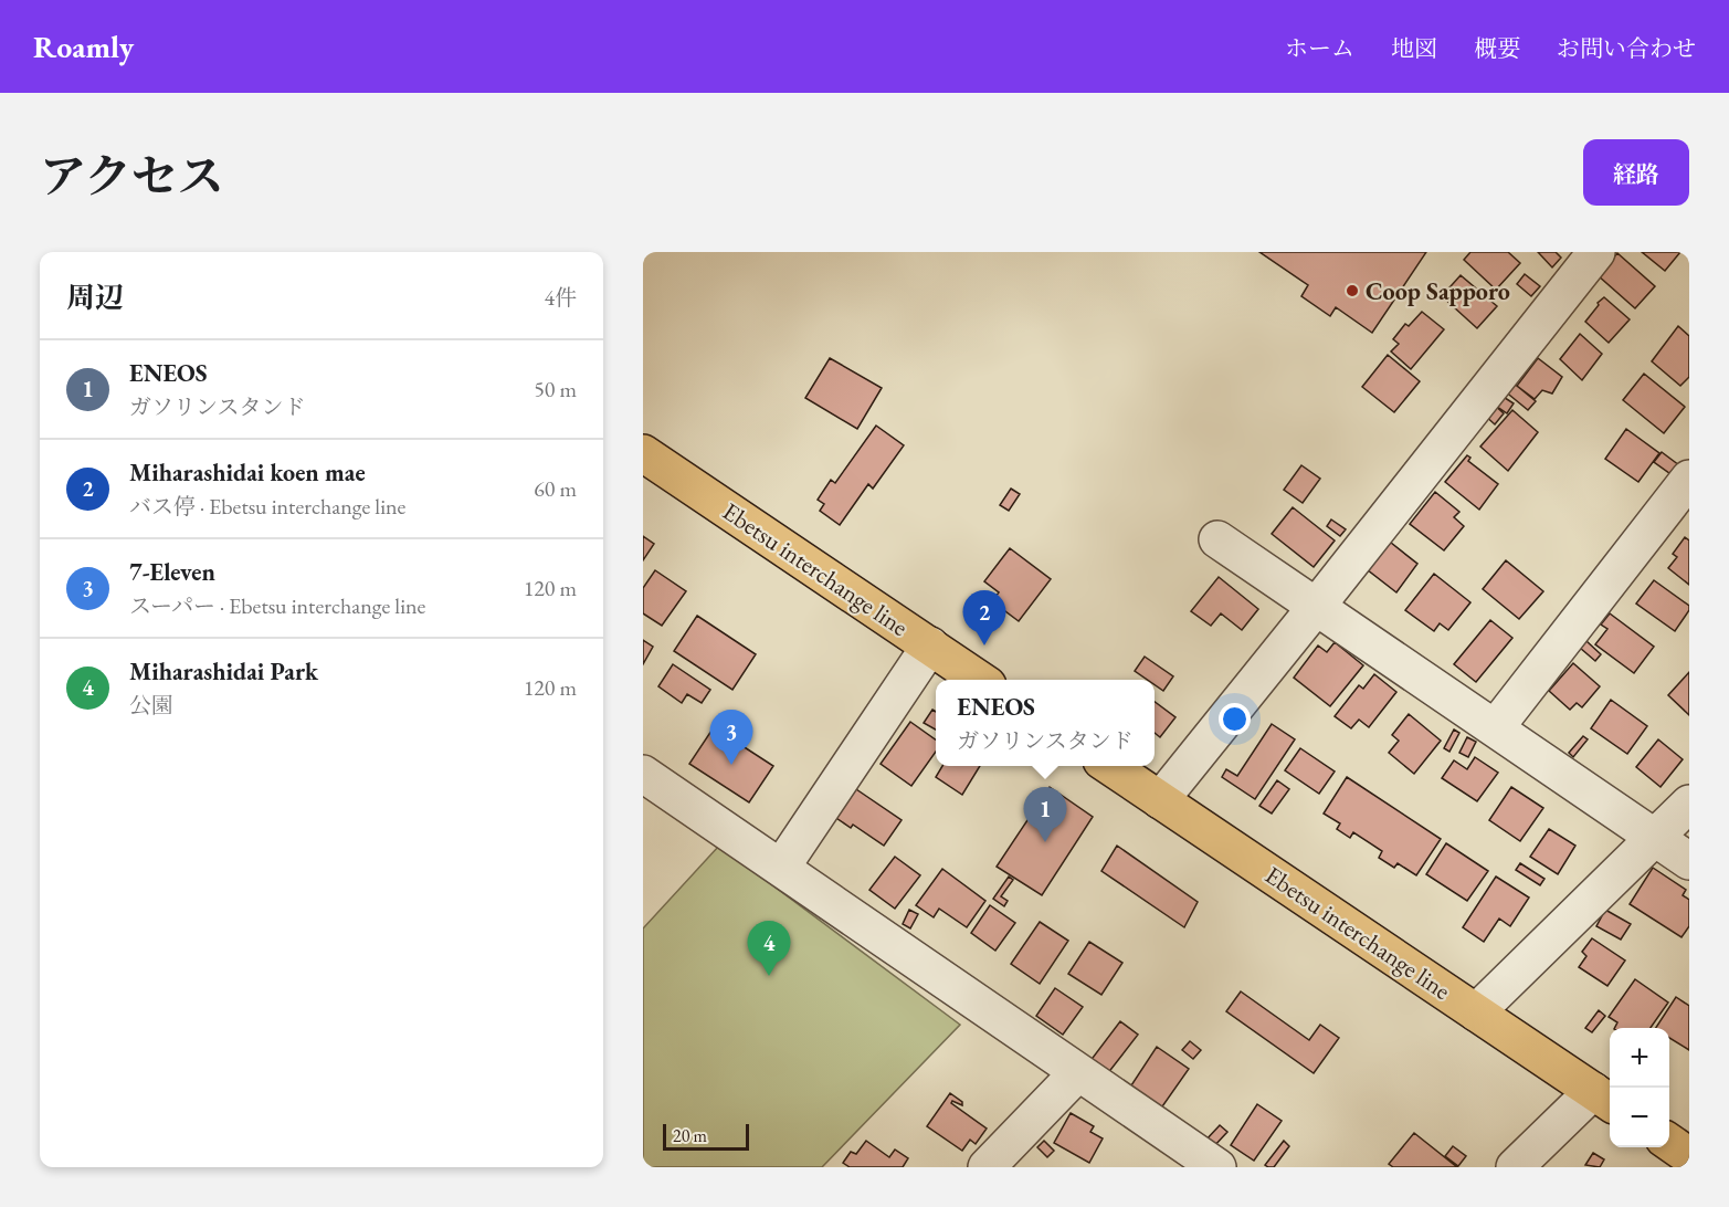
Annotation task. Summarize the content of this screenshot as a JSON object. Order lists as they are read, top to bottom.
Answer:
{
  "streets": {
    "main road": ["Ebetsu interchange line"]
  },
  "places": ["Coop Sapporo"],
  "scale_bar": "20 m",
  "page": {
    "header": "Roamly",
    "nav": [
      "ホーム",
      "地図",
      "概要",
      "お問い合わせ"
    ],
    "title": "アクセス",
    "buttons": "経路",
    "heading": ["周辺", "4件"],
    "list": [
      {
        "mark": "1",
        "name": "ENEOS",
        "note": "ガソリンスタンド",
        "value": "50 m"
      },
      {
        "mark": "2",
        "name": "Miharashidai koen mae",
        "note": "バス停 · Ebetsu interchange line",
        "value": "60 m"
      },
      {
        "mark": "3",
        "name": "7-Eleven",
        "note": "スーパー · Ebetsu interchange line",
        "value": "120 m"
      },
      {
        "mark": "4",
        "name": "Miharashidai Park",
        "note": "公園",
        "value": "120 m"
      }
    ],
    "pins": [
      "2",
      "3",
      "1",
      "4"
    ],
    "popup": ["ENEOS", "ガソリンスタンド"],
    "map_buttons": ["+", "−"],
    "scale": "20 m"
  }
}
